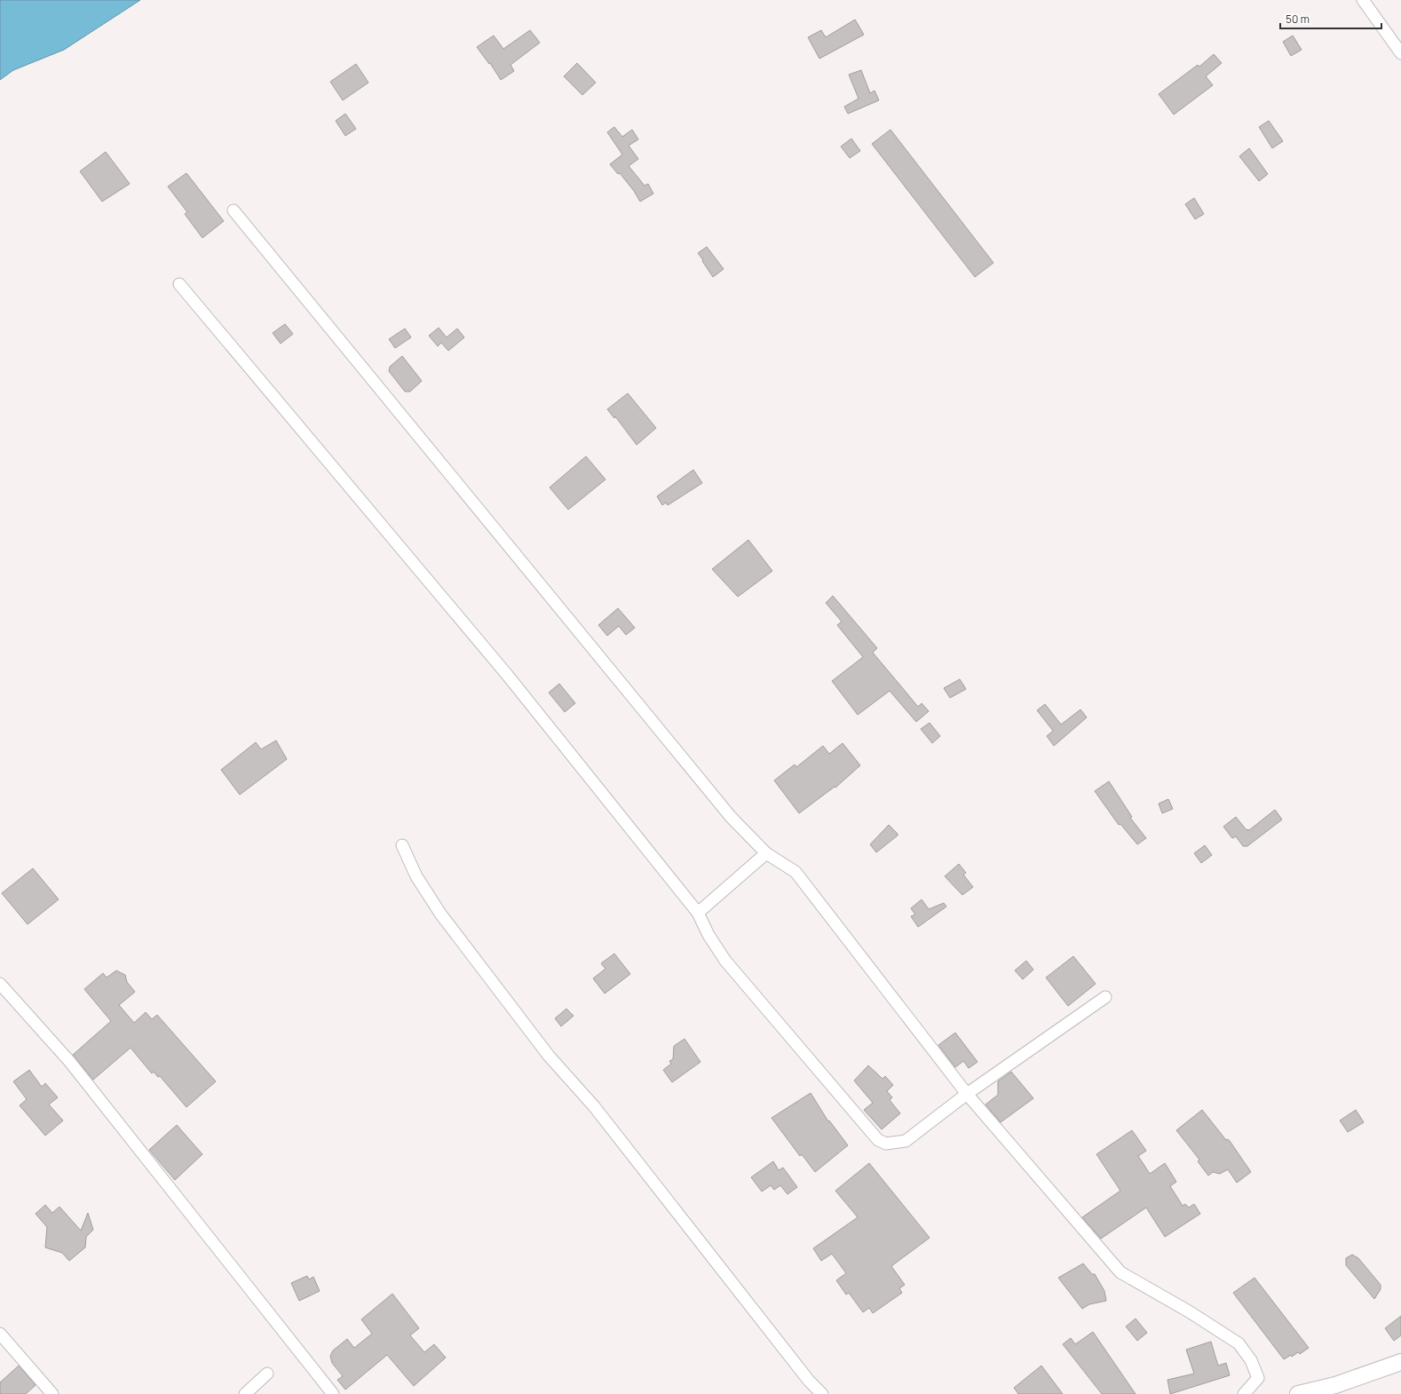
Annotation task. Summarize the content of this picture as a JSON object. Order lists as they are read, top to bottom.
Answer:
{
  "scale_bar": "50 m"
}
